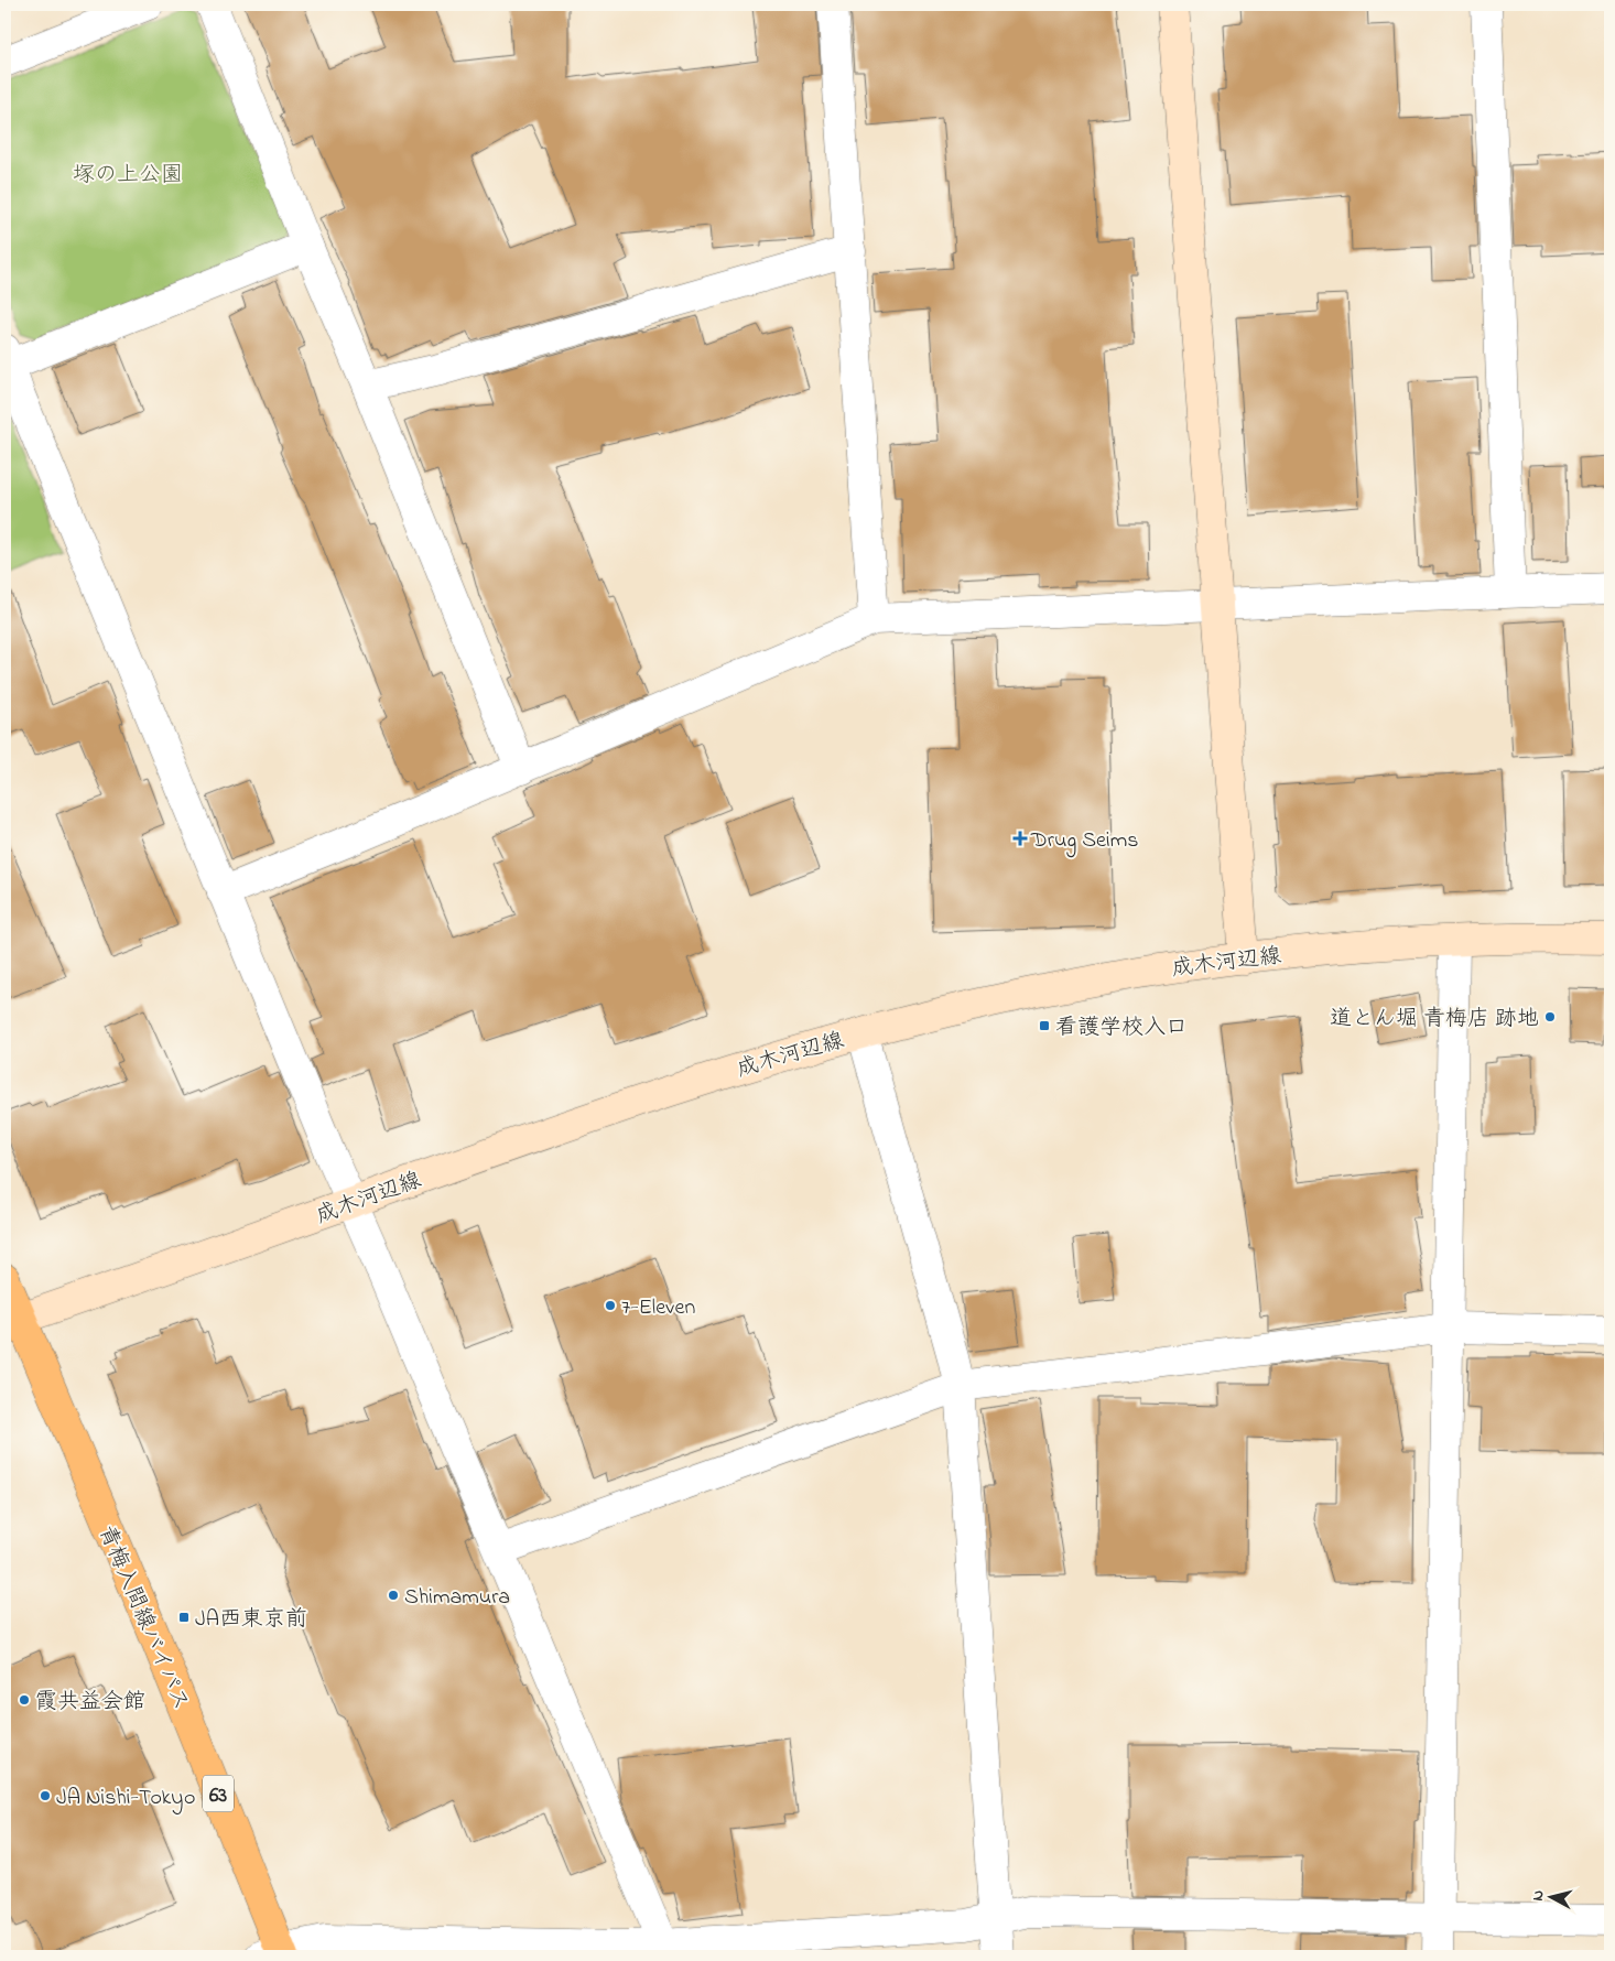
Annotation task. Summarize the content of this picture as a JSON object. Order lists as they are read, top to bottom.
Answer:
{
  "streets": {
    "main road": ["成木河辺線", "青梅入間線バイパス", "63"]
  },
  "crossings": [
    ["成木河辺線", "青梅入間線バイパス"]
  ],
  "parks": ["塚の上公園"],
  "places": {
    "health": ["Drug Seims"],
    "other": [
      "道とん堀 青梅店 跡地",
      "7-Eleven",
      "Shimamura",
      "霞共益会館",
      "JA Nishi-Tokyo"
    ],
    "transit": ["看護学校入口", "JA西東京前"]
  },
  "north": "left"
}
